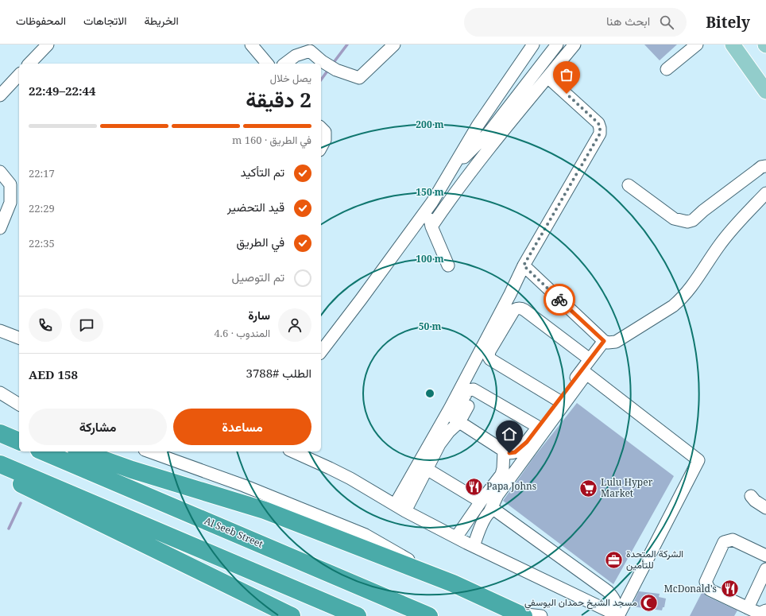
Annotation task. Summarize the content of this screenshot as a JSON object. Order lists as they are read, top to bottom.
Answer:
{
  "streets": {
    "highway": ["Al Seeb Street"]
  },
  "places": {
    "restaurant": ["Papa Johns", "McDonald's"],
    "supermarket": ["Lulu Hyper Market"],
    "office": ["الشركة المتحدة للتأمين"],
    "mosque": ["مسجد الشيخ حمدان اليوسفي"]
  },
  "page": {
    "header": "Bitely",
    "search": "ابحث هنا",
    "nav": ["الخريطة", "الاتجاهات", "المحفوظات"],
    "heading": ["2 دقيقة", "يصل خلال", "22:44–22:49"],
    "panel": [
      "سارة",
      "المندوب · 4.6",
      "الطلب #3788",
      "AED 158"
    ],
    "bar": "في الطريق · 160 m",
    "list": [
      ["تم التأكيد", "22:17"],
      ["قيد التحضير", "22:29"],
      ["في الطريق", "22:35"],
      "تم التوصيل"
    ],
    "buttons": ["مساعدة", "مشاركة"]
  },
  "rings": [
    "200 m",
    "150 m",
    "100 m",
    "50 m"
  ]
}
